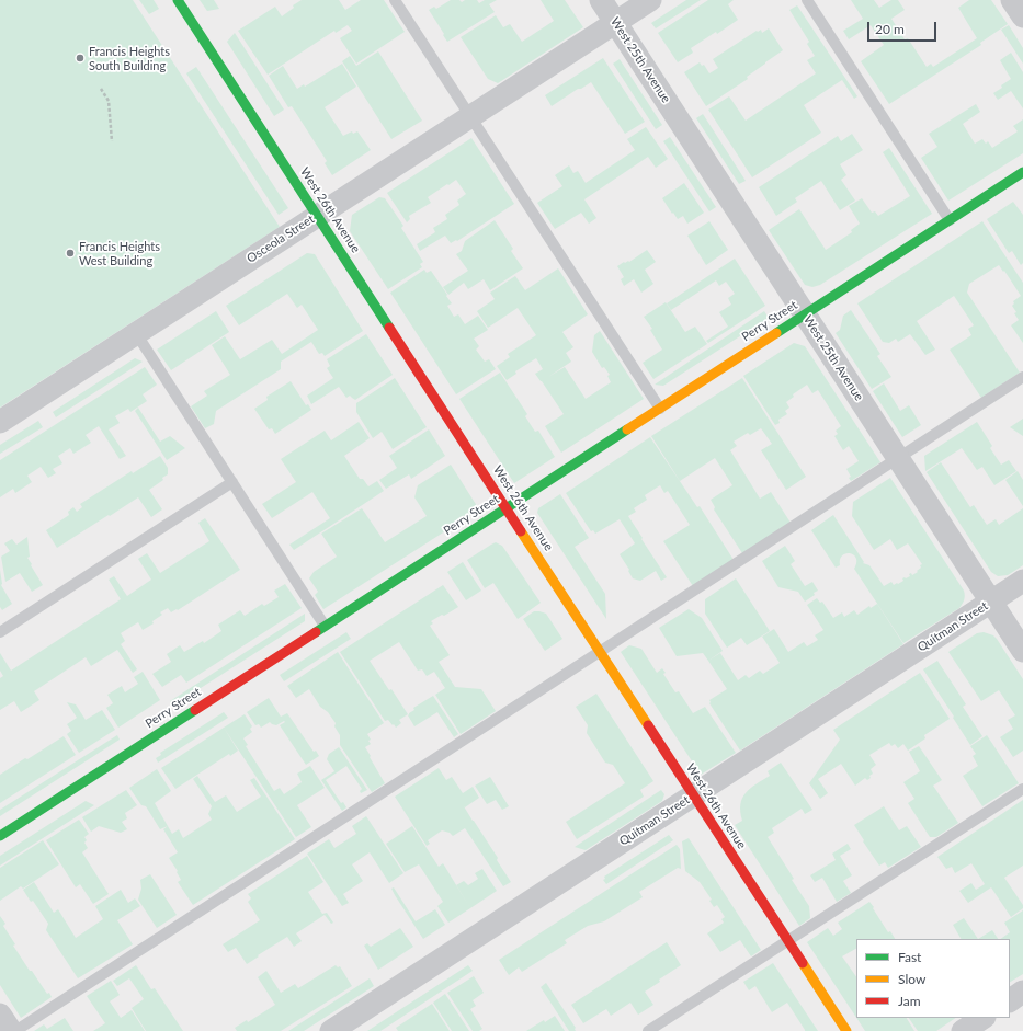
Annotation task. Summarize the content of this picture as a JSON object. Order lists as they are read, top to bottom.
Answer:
{
  "streets": {
    "street": [
      "West 25th Avenue",
      "West 26th Avenue",
      "Osceola Street",
      "Perry Street",
      "Quitman Street"
    ]
  },
  "crossings": [
    ["West 25th Avenue", "Osceola Street"],
    ["West 25th Avenue", "Perry Street"],
    ["West 25th Avenue", "Quitman Street"],
    ["West 26th Avenue", "Osceola Street"],
    ["West 26th Avenue", "Perry Street"],
    ["West 26th Avenue", "Quitman Street"]
  ],
  "places": ["Francis Heights South Building", "Francis Heights West Building"],
  "legend": ["Fast", "Slow", "Jam"],
  "scale_bar": "20 m"
}
